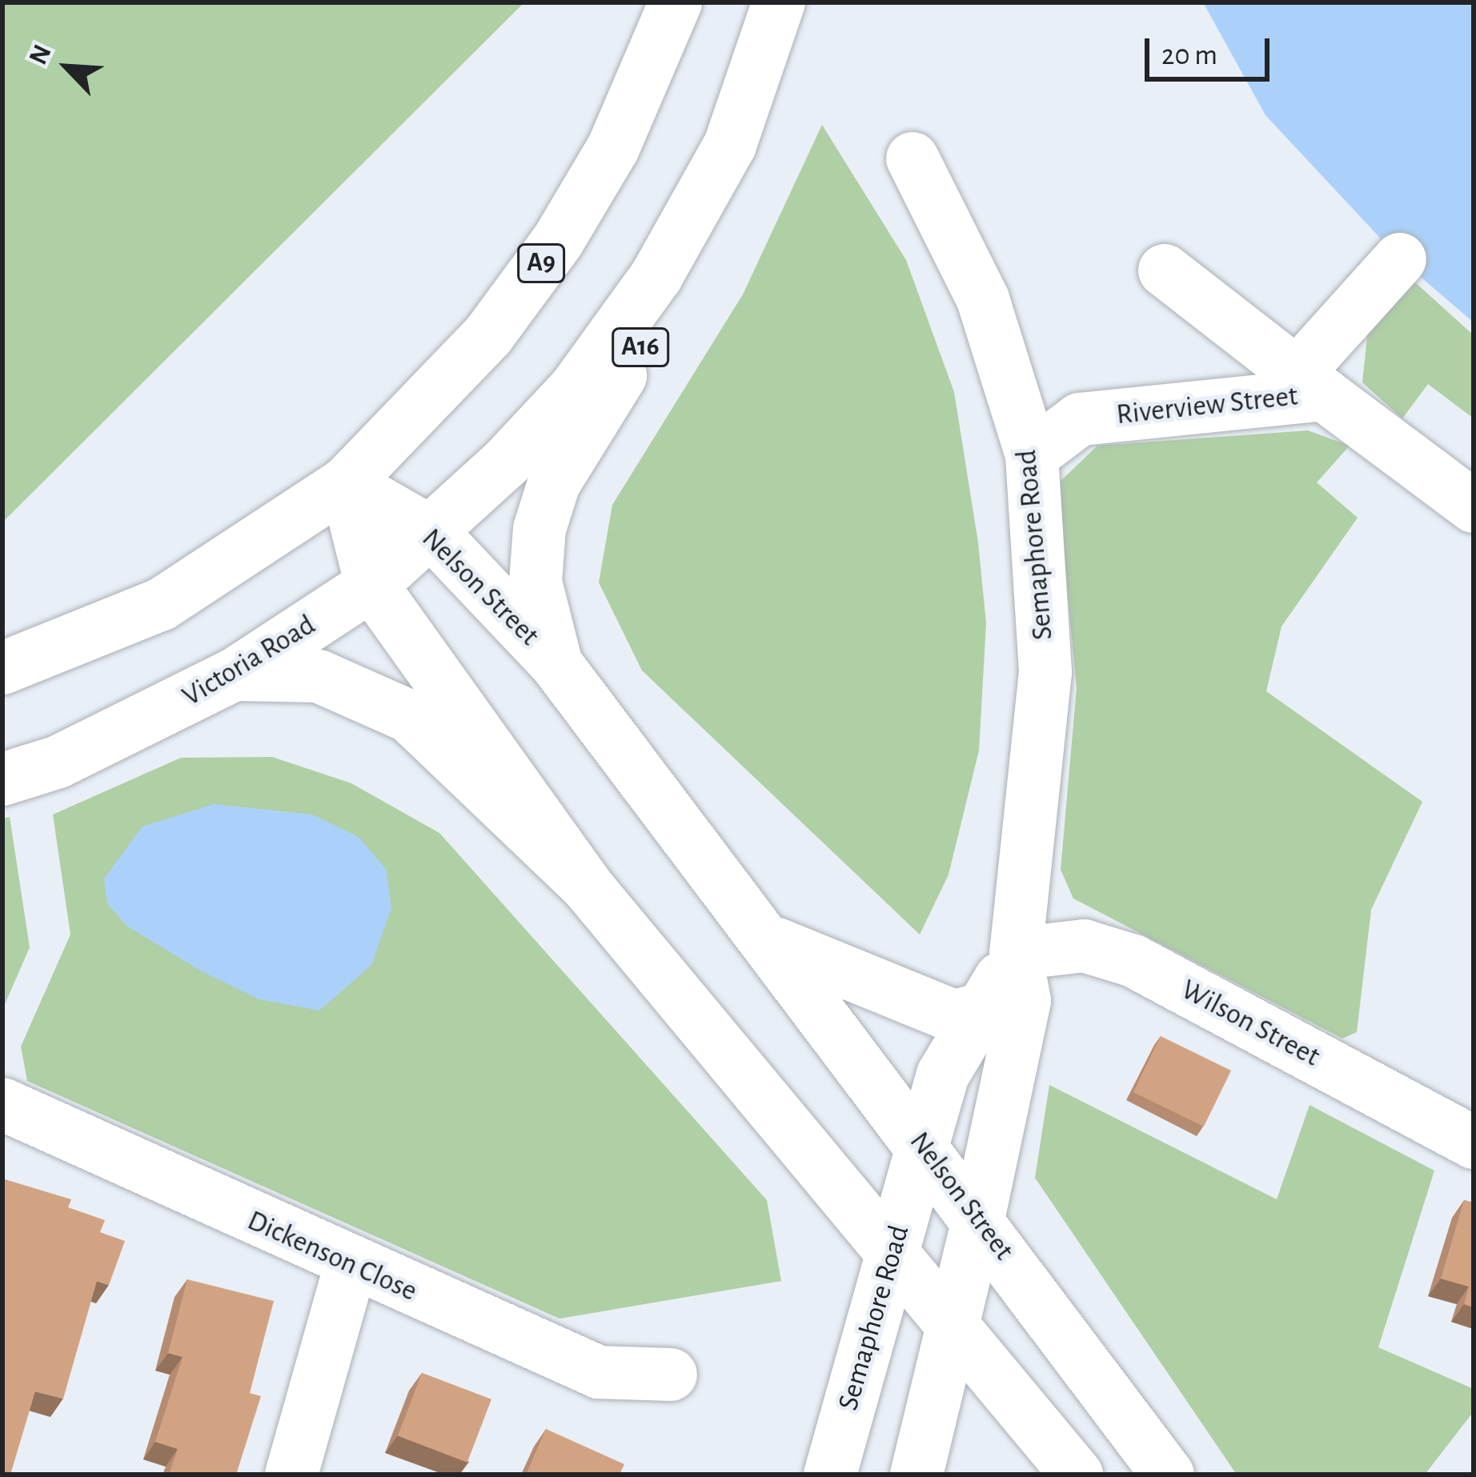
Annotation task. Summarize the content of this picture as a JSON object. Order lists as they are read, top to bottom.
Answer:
{
  "streets": {
    "main road": [
      "A9",
      "A16",
      "Riverview Street",
      "Semaphore Road",
      "Nelson Street",
      "Victoria Road",
      "Wilson Street",
      "Dickenson Close"
    ]
  },
  "crossings": [
    ["A9", "Nelson Street"],
    ["A16", "Nelson Street"],
    ["A16", "Victoria Road"],
    ["Riverview Street", "Semaphore Road"],
    ["Semaphore Road", "Nelson Street"],
    ["Semaphore Road", "Wilson Street"],
    ["Nelson Street", "Victoria Road"]
  ],
  "scale_bar": "20 m",
  "north": "top left"
}
